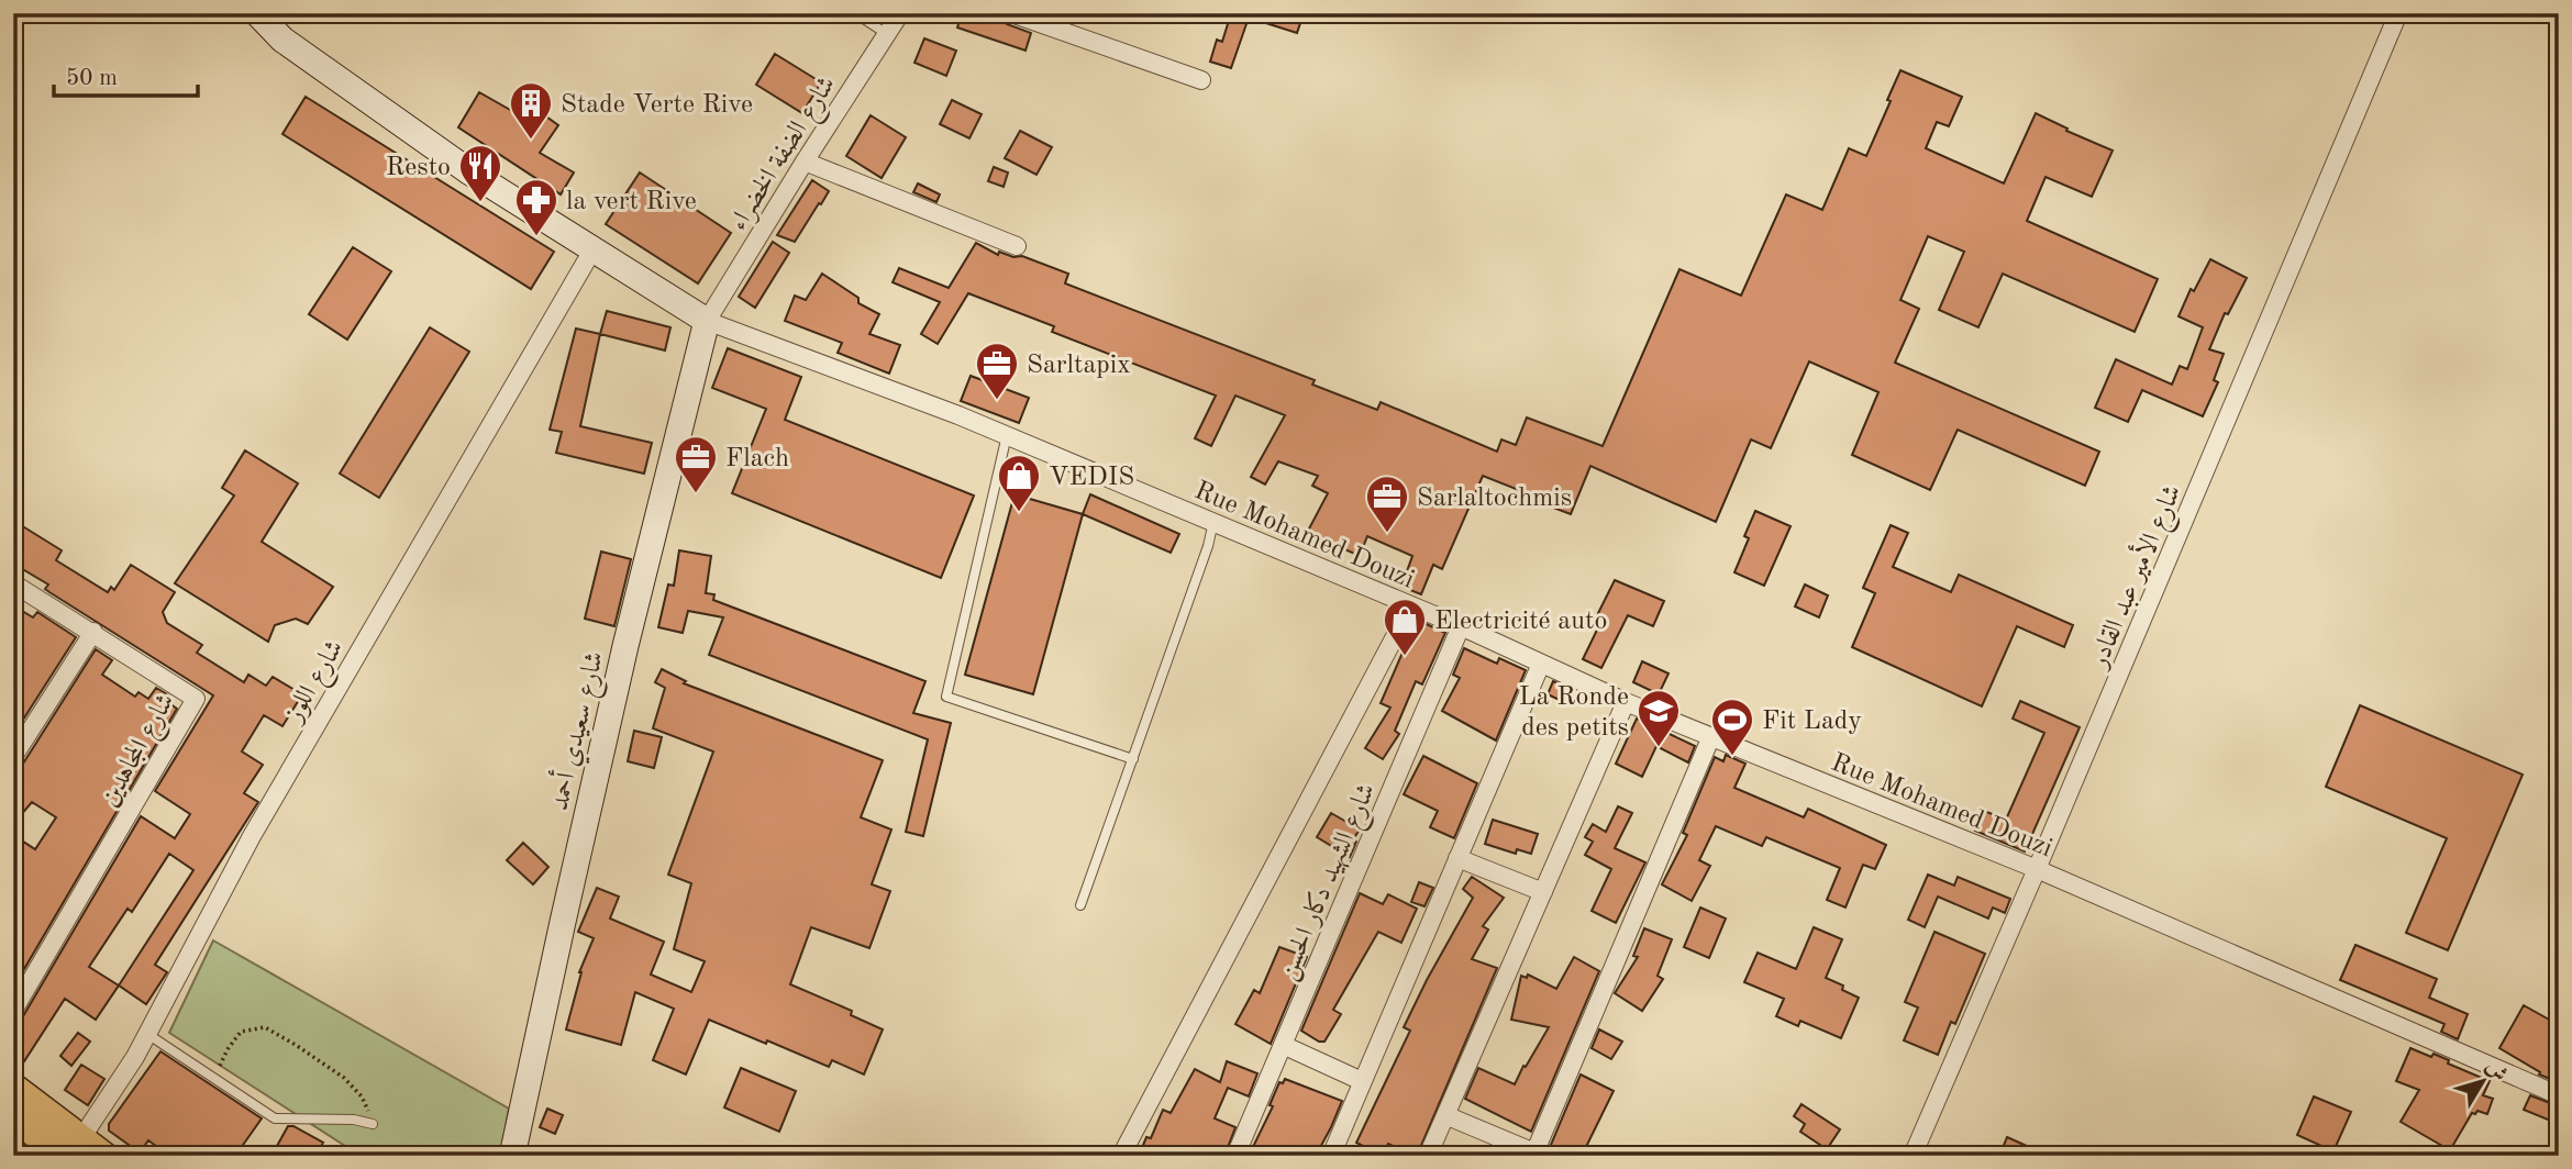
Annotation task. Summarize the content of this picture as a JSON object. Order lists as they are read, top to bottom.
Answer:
{
  "streets": {
    "street": [
      "شارع الضفة الخضراء",
      "Rue Mohamed Douzi",
      "شارع الأمير عبد القادر",
      "شارع اللوز",
      "شارع سعيدي أحمد",
      "شارع المجاهدين",
      "شارع الشهيد دكار الحسن"
    ]
  },
  "crossings": [
    ["شارع الضفة الخضراء", "Rue Mohamed Douzi"],
    ["شارع الضفة الخضراء", "شارع سعيدي أحمد"],
    ["Rue Mohamed Douzi", "شارع الأمير عبد القادر"],
    ["Rue Mohamed Douzi", "شارع سعيدي أحمد"],
    ["Rue Mohamed Douzi", "شارع الشهيد دكار الحسن"]
  ],
  "places": {
    "building": ["Stade Verte Rive"],
    "restaurant": ["Resto"],
    "pharmacy": ["la vert Rive"],
    "office": ["Sarltapix", "Flach", "Sarlaltochmis"],
    "shop": ["VEDIS", "Electricité auto"],
    "school or university": ["La Ronde des petits"],
    "sports": ["Fit Lady"]
  },
  "scale_bar": "50 m",
  "north": "top right"
}
